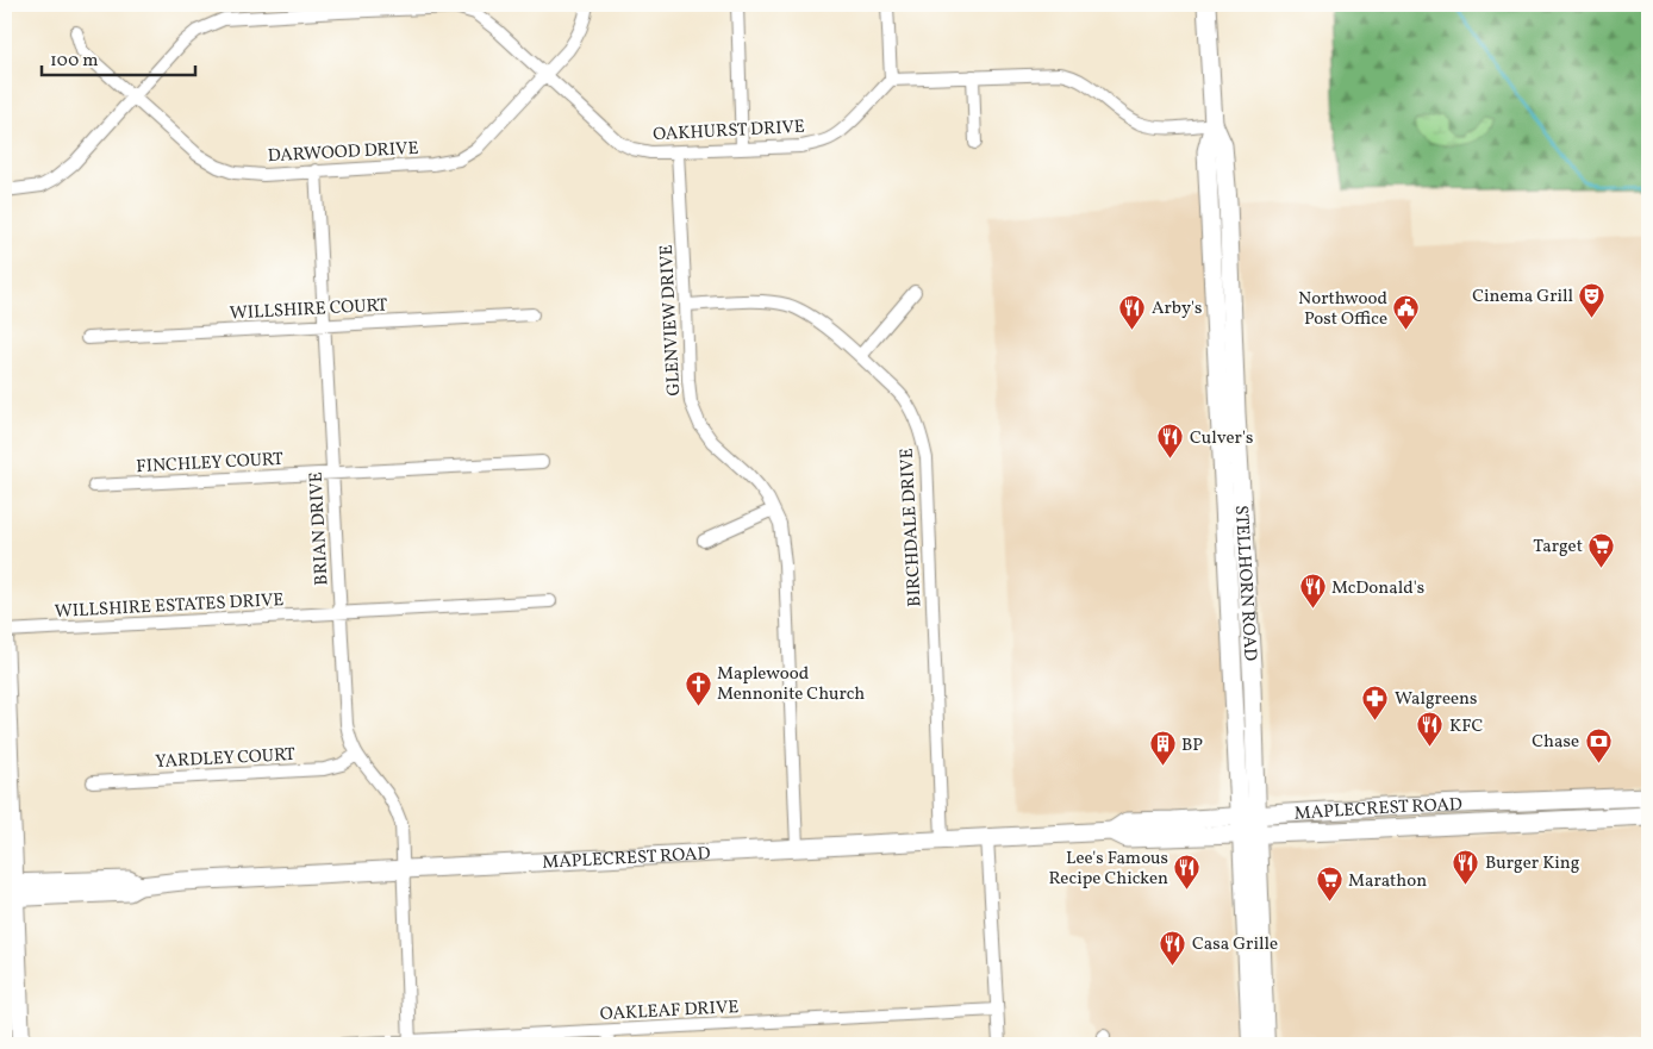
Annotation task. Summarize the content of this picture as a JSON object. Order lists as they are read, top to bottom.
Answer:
{
  "streets": {
    "main road": ["STELLHORN ROAD", "MAPLECREST ROAD"],
    "street": [
      "OAKHURST DRIVE",
      "DARWOOD DRIVE",
      "WILLSHIRE COURT",
      "GLENVIEW DRIVE",
      "FINCHLEY COURT",
      "BIRCHDALE DRIVE",
      "BRIAN DRIVE",
      "WILLSHIRE ESTATES DRIVE",
      "YARDLEY COURT",
      "OAKLEAF DRIVE"
    ]
  },
  "crossings": [
    ["OAKHURST DRIVE", "DARWOOD DRIVE"],
    ["OAKHURST DRIVE", "GLENVIEW DRIVE"],
    ["DARWOOD DRIVE", "BRIAN DRIVE"],
    ["WILLSHIRE COURT", "BRIAN DRIVE"],
    ["GLENVIEW DRIVE", "BIRCHDALE DRIVE"],
    ["GLENVIEW DRIVE", "MAPLECREST ROAD"],
    ["FINCHLEY COURT", "BRIAN DRIVE"],
    ["BIRCHDALE DRIVE", "MAPLECREST ROAD"],
    ["BRIAN DRIVE", "WILLSHIRE ESTATES DRIVE"],
    ["BRIAN DRIVE", "YARDLEY COURT"],
    ["BRIAN DRIVE", "MAPLECREST ROAD"],
    ["BRIAN DRIVE", "OAKLEAF DRIVE"],
    ["STELLHORN ROAD", "MAPLECREST ROAD"]
  ],
  "places": {
    "theatre": ["Cinema Grill"],
    "restaurant": [
      "Arby's",
      "Culver's",
      "McDonald's",
      "KFC",
      "Burger King",
      "Lee's Famous Recipe Chicken",
      "Casa Grille"
    ],
    "public building": ["Northwood Post Office"],
    "supermarket": ["Target", "Marathon"],
    "church": ["Maplewood Mennonite Church"],
    "pharmacy": ["Walgreens"],
    "bank": ["Chase"],
    "building": ["BP"]
  },
  "scale_bar": "100 m"
}
